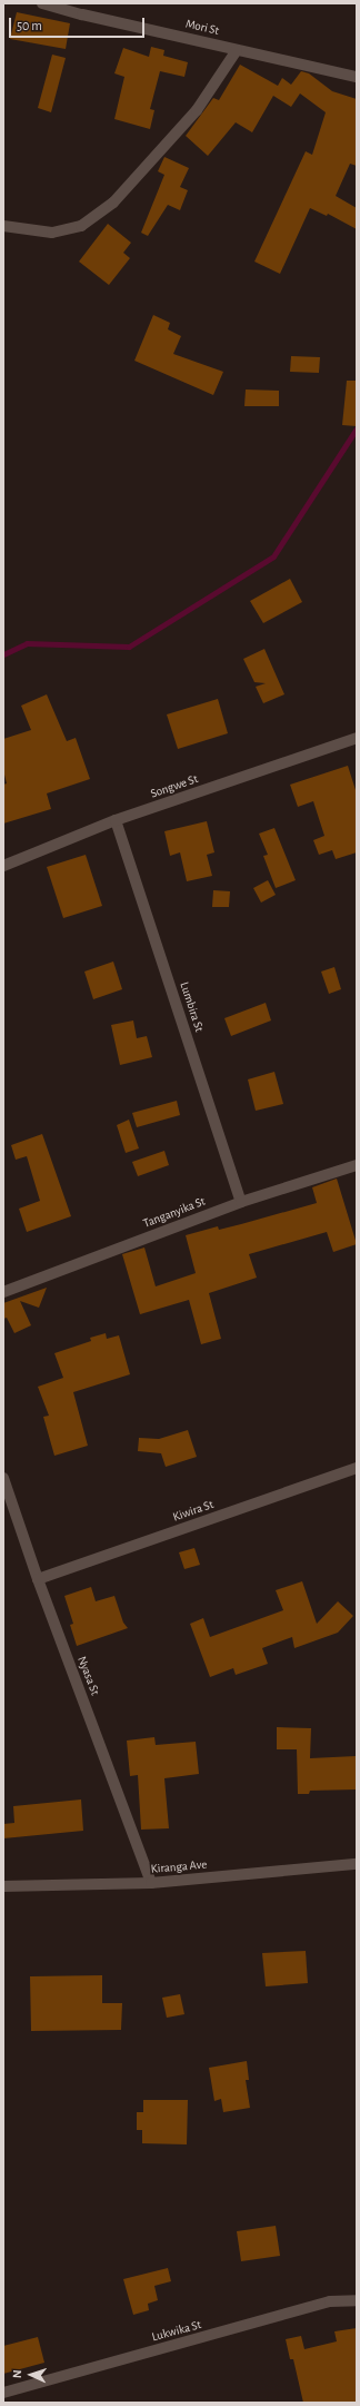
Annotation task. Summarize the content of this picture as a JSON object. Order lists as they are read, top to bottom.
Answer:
{
  "streets": {
    "street": [
      "Mori St",
      "Songwe St",
      "Lumbira St",
      "Tanganyika St",
      "Kiwira St",
      "Nyasa St",
      "Kiranga Ave",
      "Lukwika St"
    ]
  },
  "crossings": [
    ["Songwe St", "Lumbira St"],
    ["Lumbira St", "Tanganyika St"],
    ["Kiwira St", "Nyasa St"],
    ["Nyasa St", "Kiranga Ave"]
  ],
  "scale_bar": "50 m",
  "north": "left"
}
